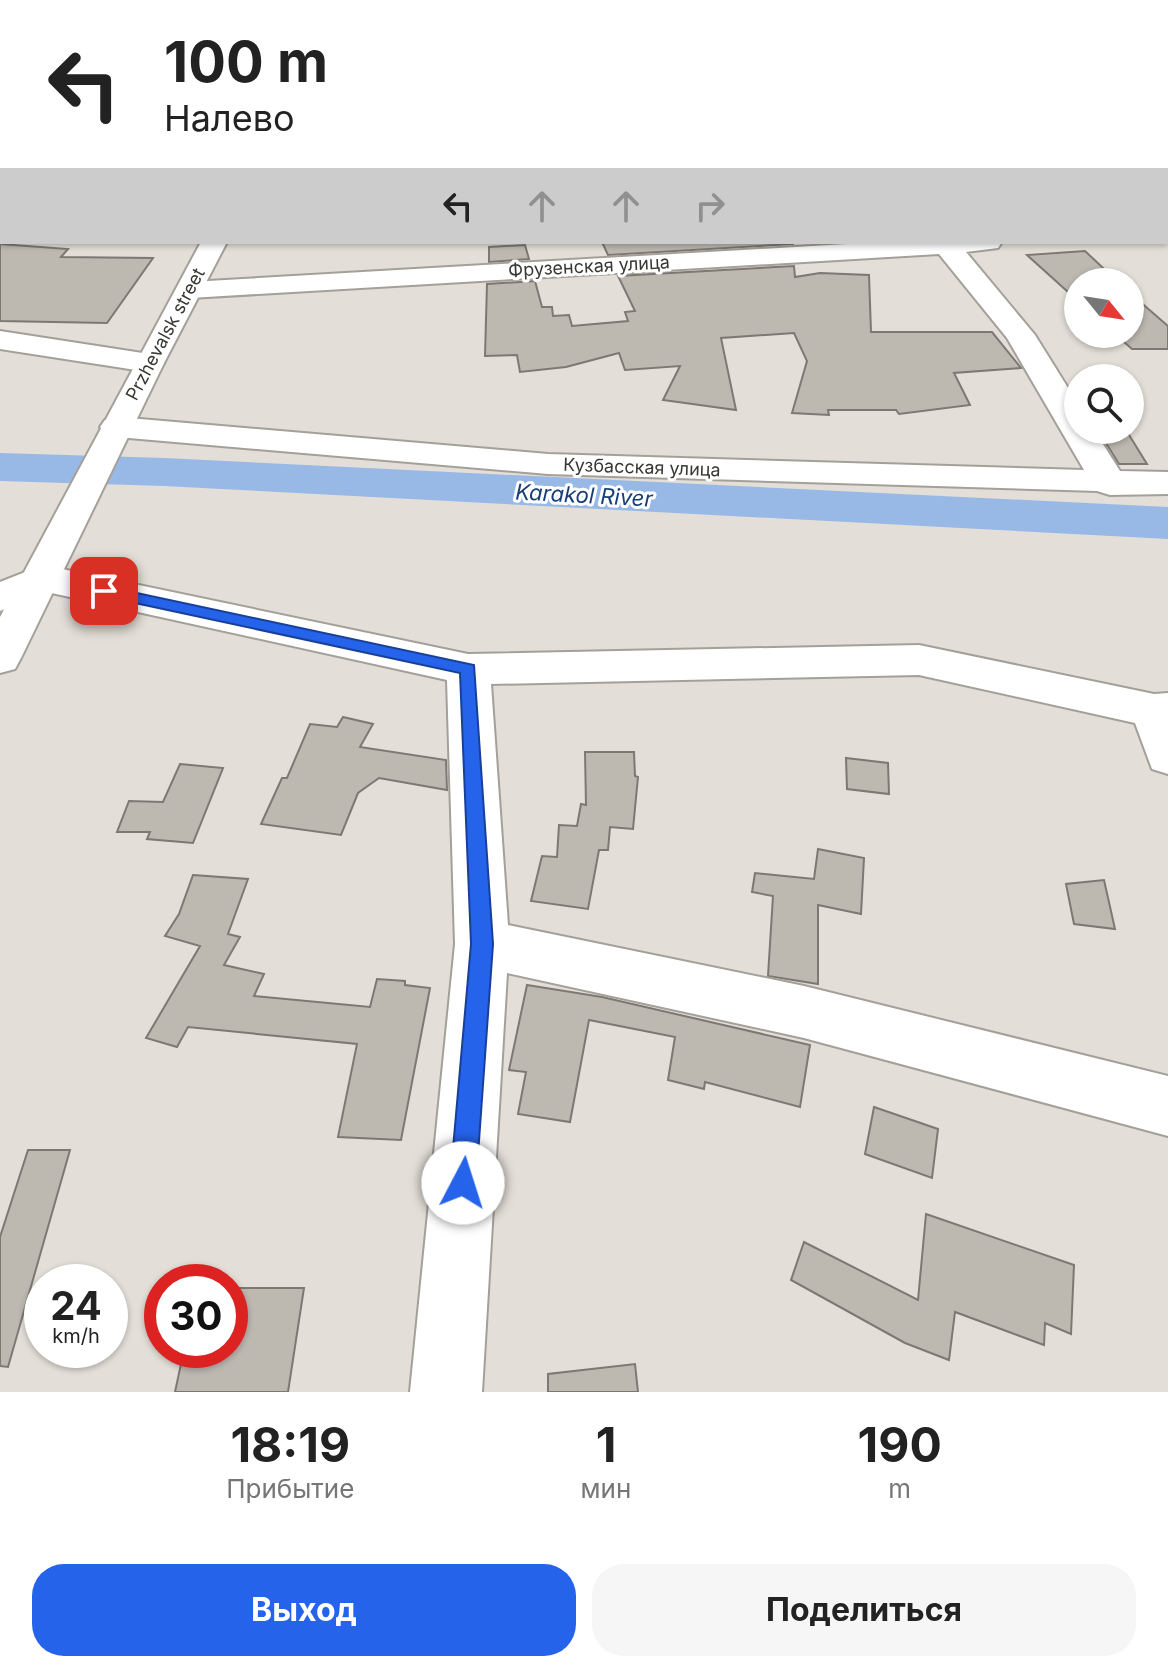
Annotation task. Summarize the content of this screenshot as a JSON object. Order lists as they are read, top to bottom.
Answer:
{
  "streets": {
    "street": ["Фрузенская улица", "Przhevalsk street", "Кузбасская улица"]
  },
  "crossings": [
    ["Фрузенская улица", "Przhevalsk street"],
    ["Przhevalsk street", "Кузбасская улица"]
  ],
  "water": ["Karakol River"],
  "north": "bottom right",
  "page": {
    "turn": ["100 m", "Налево"],
    "speed": "24 km/h",
    "limit": "30",
    "eta": [
      "18:19",
      "Прибытие",
      "1",
      "мин",
      "190",
      "m"
    ],
    "buttons": ["Выход", "Поделиться"]
  }
}
